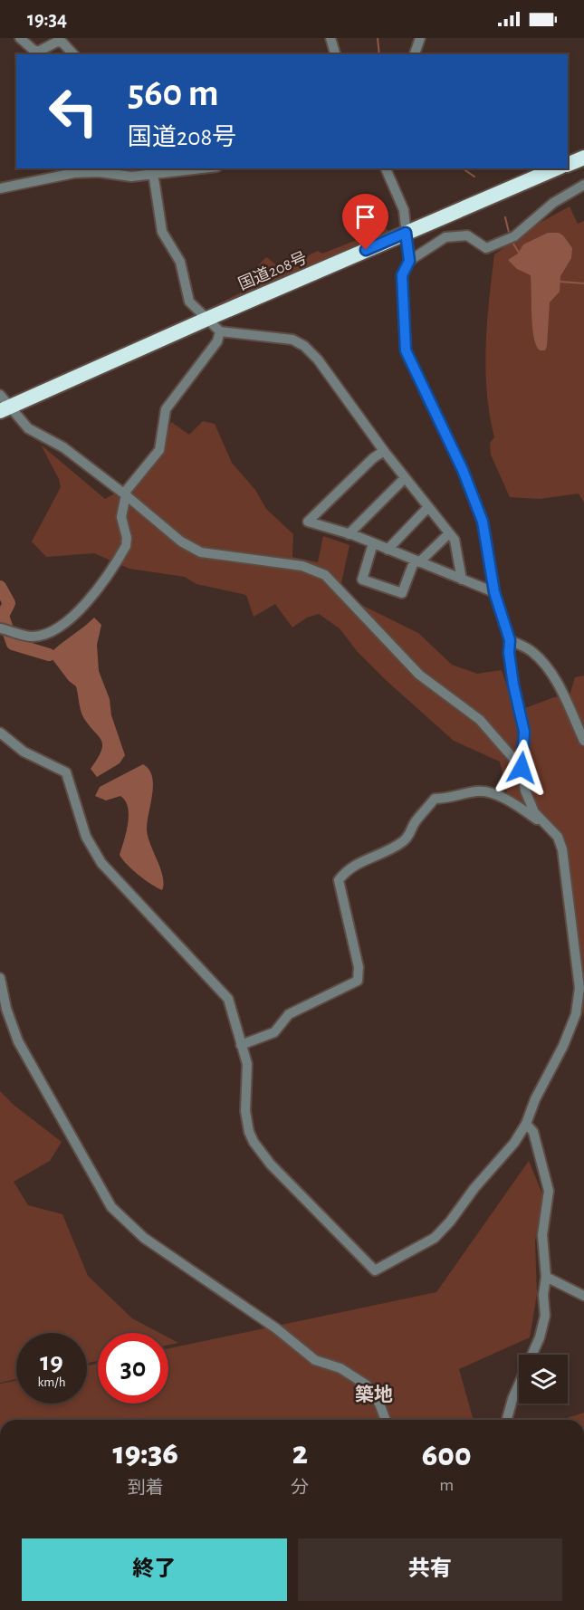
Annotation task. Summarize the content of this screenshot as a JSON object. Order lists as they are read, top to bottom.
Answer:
{
  "streets": {
    "highway": ["国道208号"]
  },
  "districts": ["築地"],
  "page": {
    "status": "19:34",
    "turn": ["560 m", "国道208号"],
    "speed": "19 km/h",
    "limit": "30",
    "eta": [
      "19:36",
      "到着",
      "2",
      "分",
      "600",
      "m"
    ],
    "buttons": ["終了", "共有"]
  }
}
